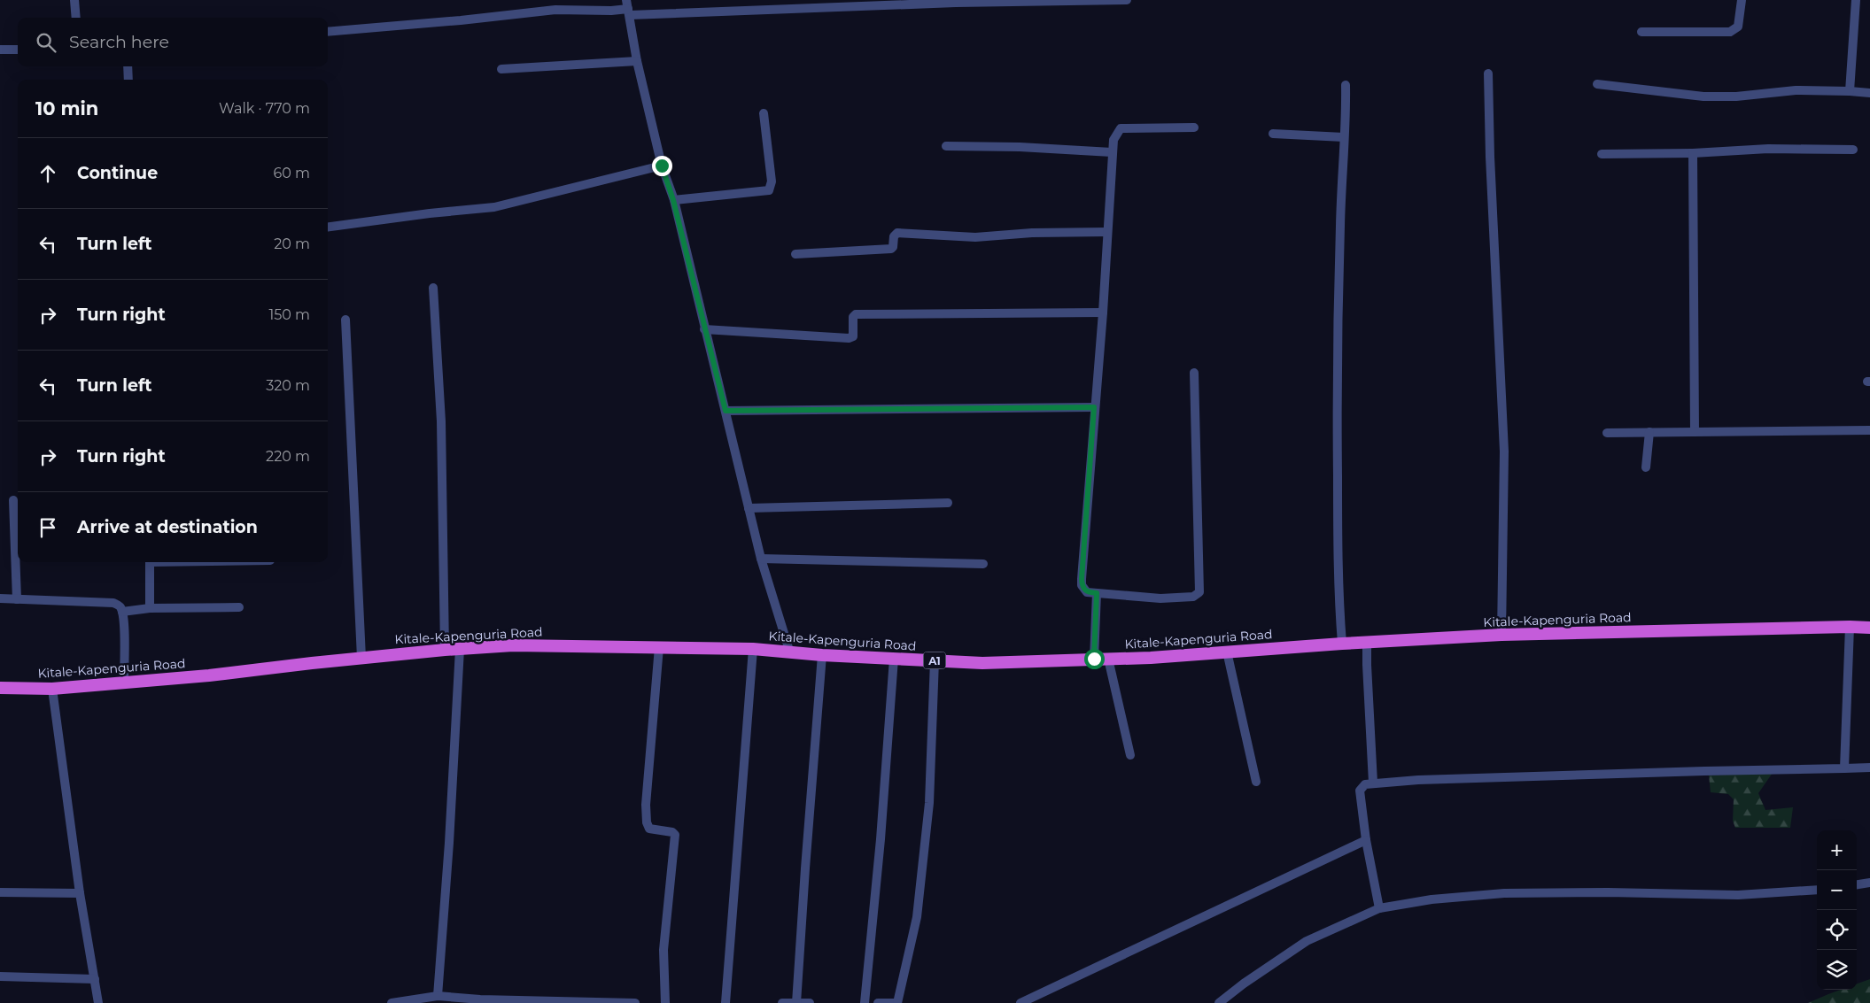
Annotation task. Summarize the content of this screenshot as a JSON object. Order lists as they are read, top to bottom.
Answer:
{
  "streets": {
    "highway": ["Kitale-Kapenguria Road", "A1"]
  },
  "page": {
    "search": "Search here",
    "heading": ["10 min", "Walk · 770 m"],
    "list": [
      ["Continue", "60 m"],
      ["Turn left", "20 m"],
      ["Turn right", "150 m"],
      ["Turn left", "320 m"],
      ["Turn right", "220 m"],
      "Arrive at destination"
    ],
    "map_buttons": ["+", "−"]
  }
}
